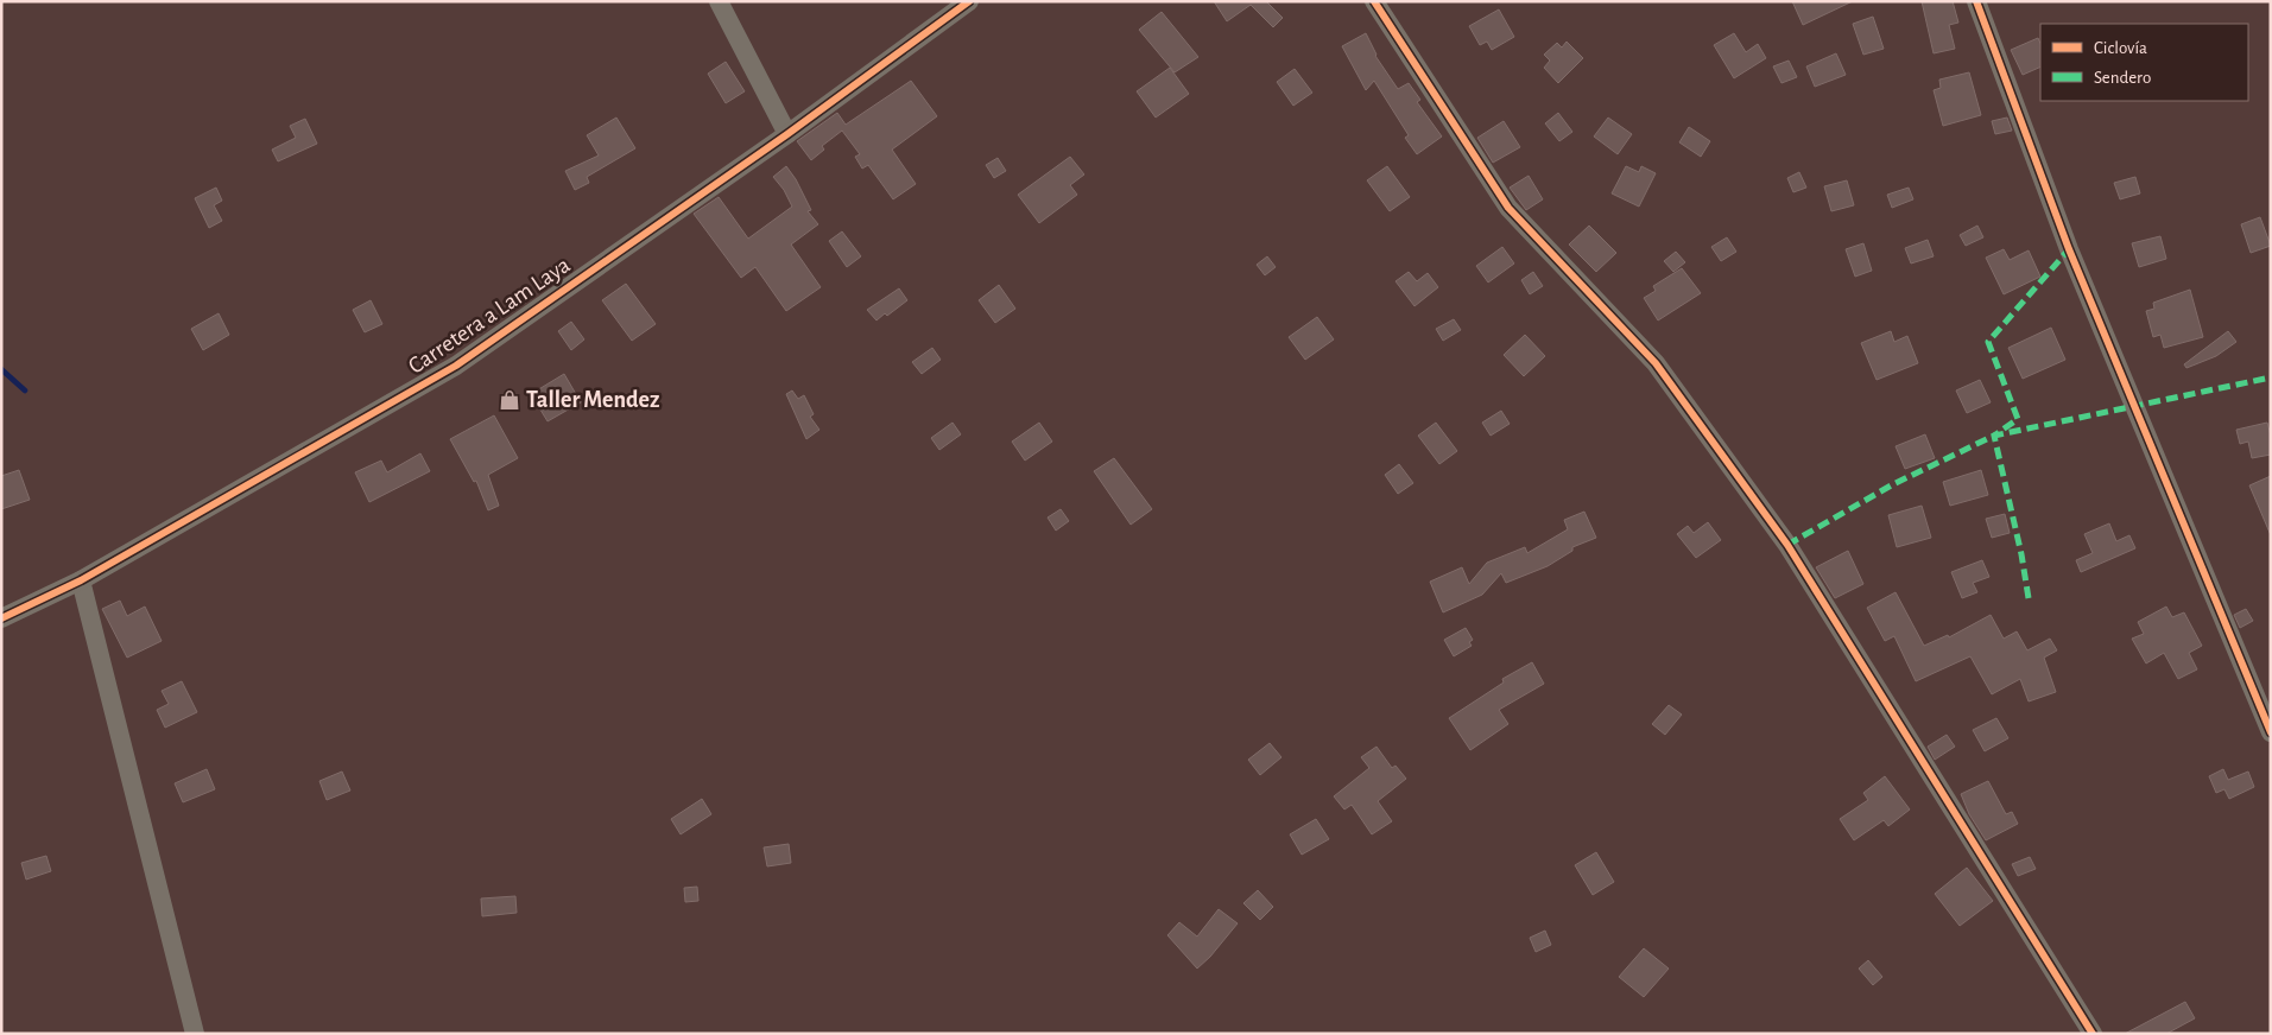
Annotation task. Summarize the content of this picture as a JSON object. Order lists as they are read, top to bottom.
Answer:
{
  "streets": {
    "street": ["Carretera a Lam Laya"]
  },
  "places": {
    "shop": ["Taller Mendez"]
  },
  "legend": ["Ciclovía", "Sendero"]
}
